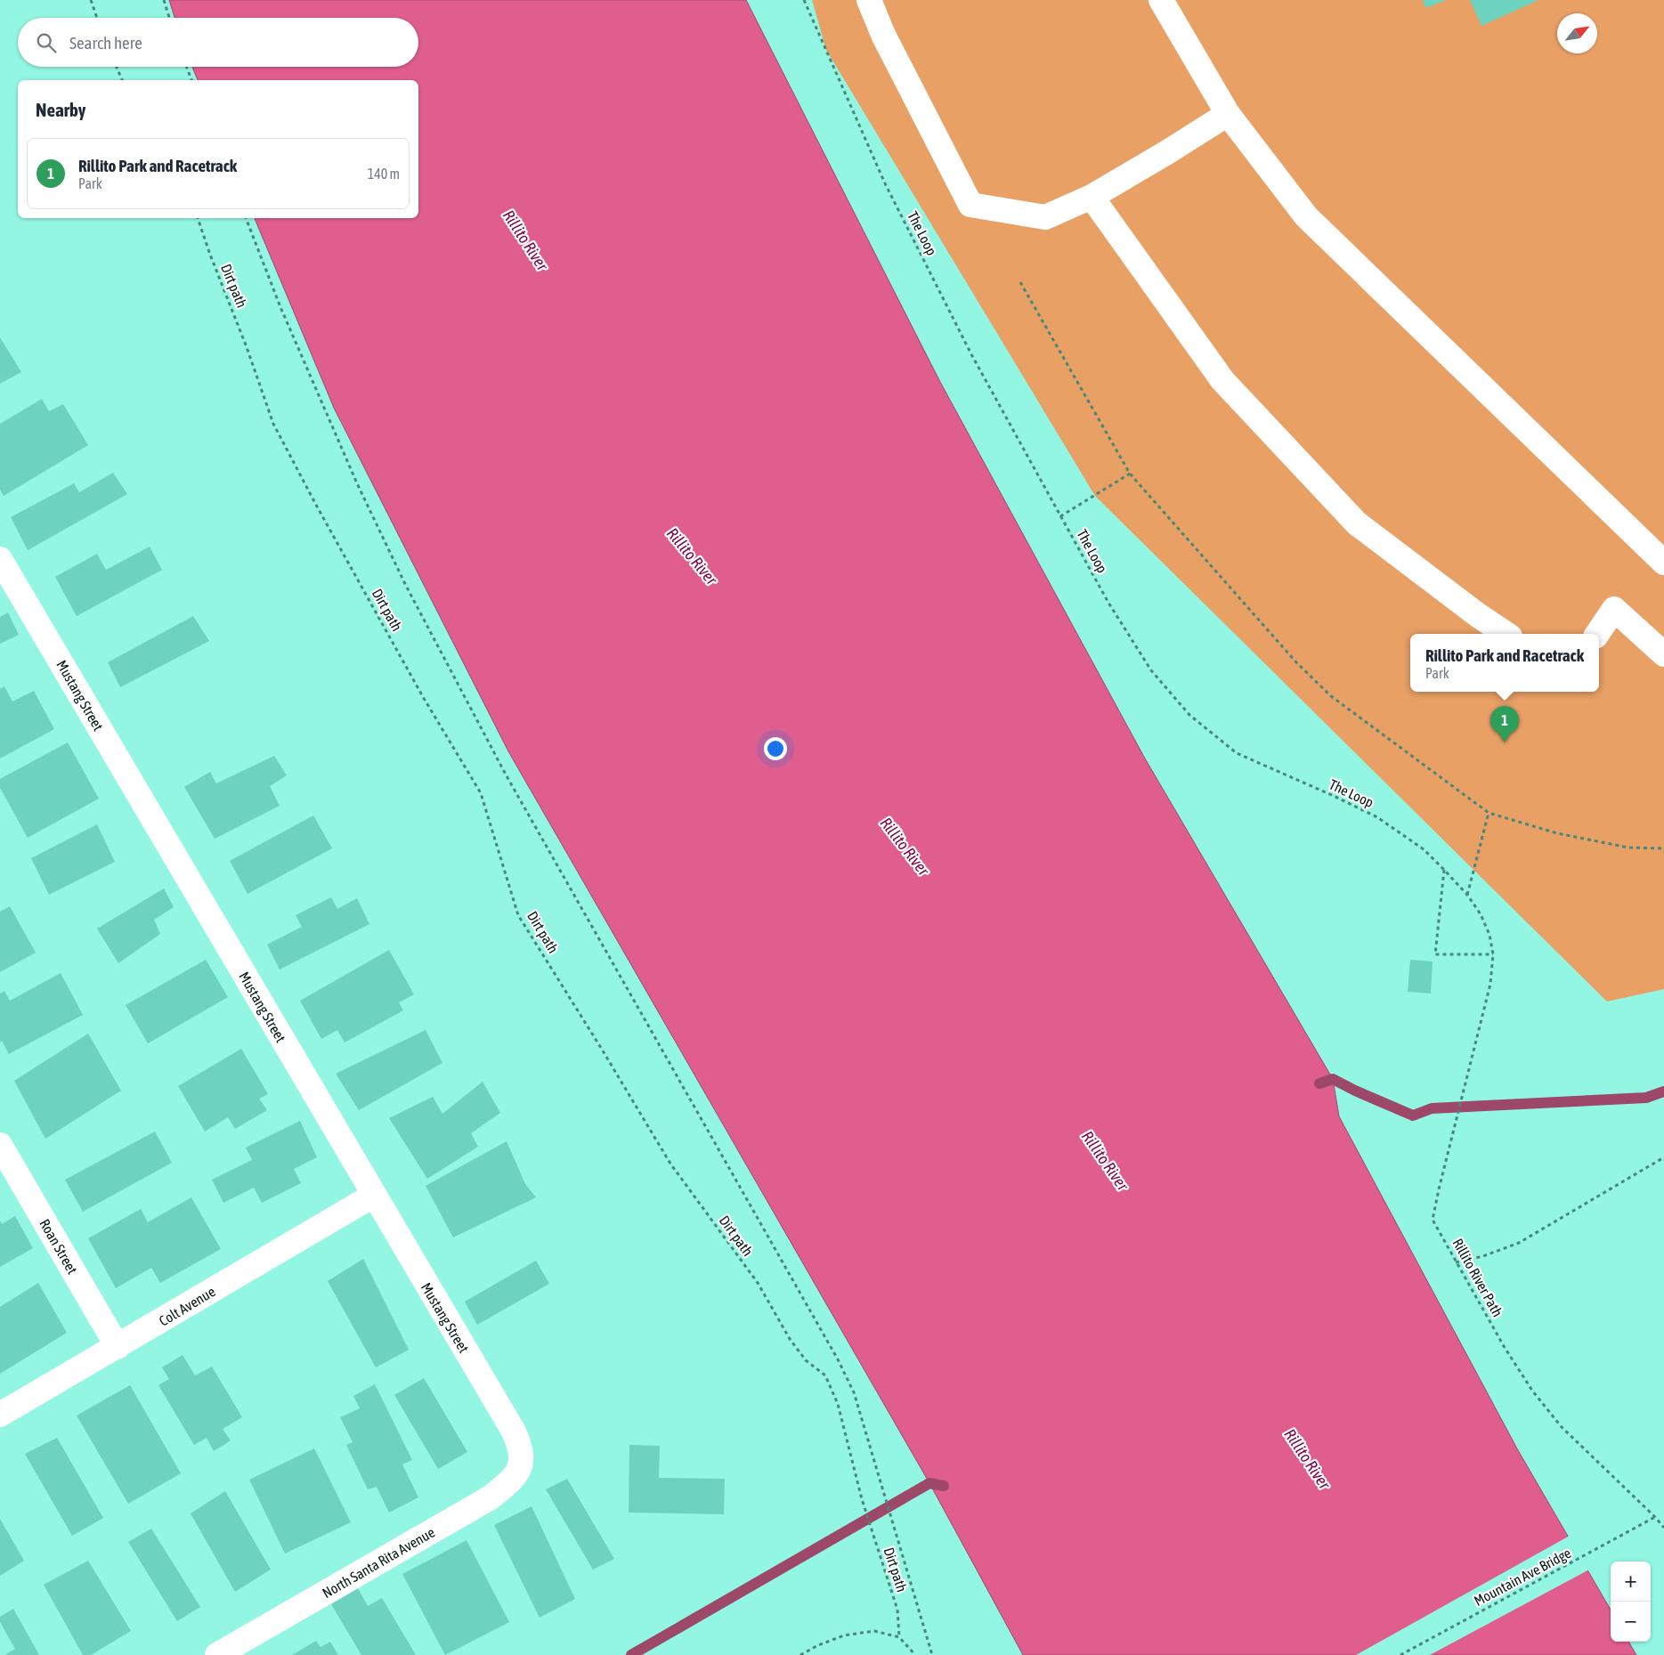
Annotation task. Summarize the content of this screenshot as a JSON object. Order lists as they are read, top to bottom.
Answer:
{
  "streets": {
    "street": [
      "Mustang Street",
      "Roan Street",
      "Colt Avenue",
      "North Santa Rita Avenue"
    ],
    "path": [
      "The Loop",
      "Dirt path",
      "Rillito River Path",
      "Mountain Ave Bridge"
    ]
  },
  "crossings": [
    ["The Loop", "Rillito River Path"],
    ["Mustang Street", "Colt Avenue"],
    ["Mustang Street", "North Santa Rita Avenue"],
    ["Roan Street", "Colt Avenue"],
    ["Rillito River Path", "Mountain Ave Bridge"]
  ],
  "water": ["Rillito River"],
  "north": "top right",
  "page": {
    "search": "Search here",
    "heading": "Nearby",
    "list": [
      {
        "mark": "1",
        "name": "Rillito Park and Racetrack",
        "note": "Park",
        "value": "140 m"
      }
    ],
    "popup": ["Rillito Park and Racetrack", "Park"],
    "pins": "1",
    "map_buttons": ["+", "−"]
  }
}
